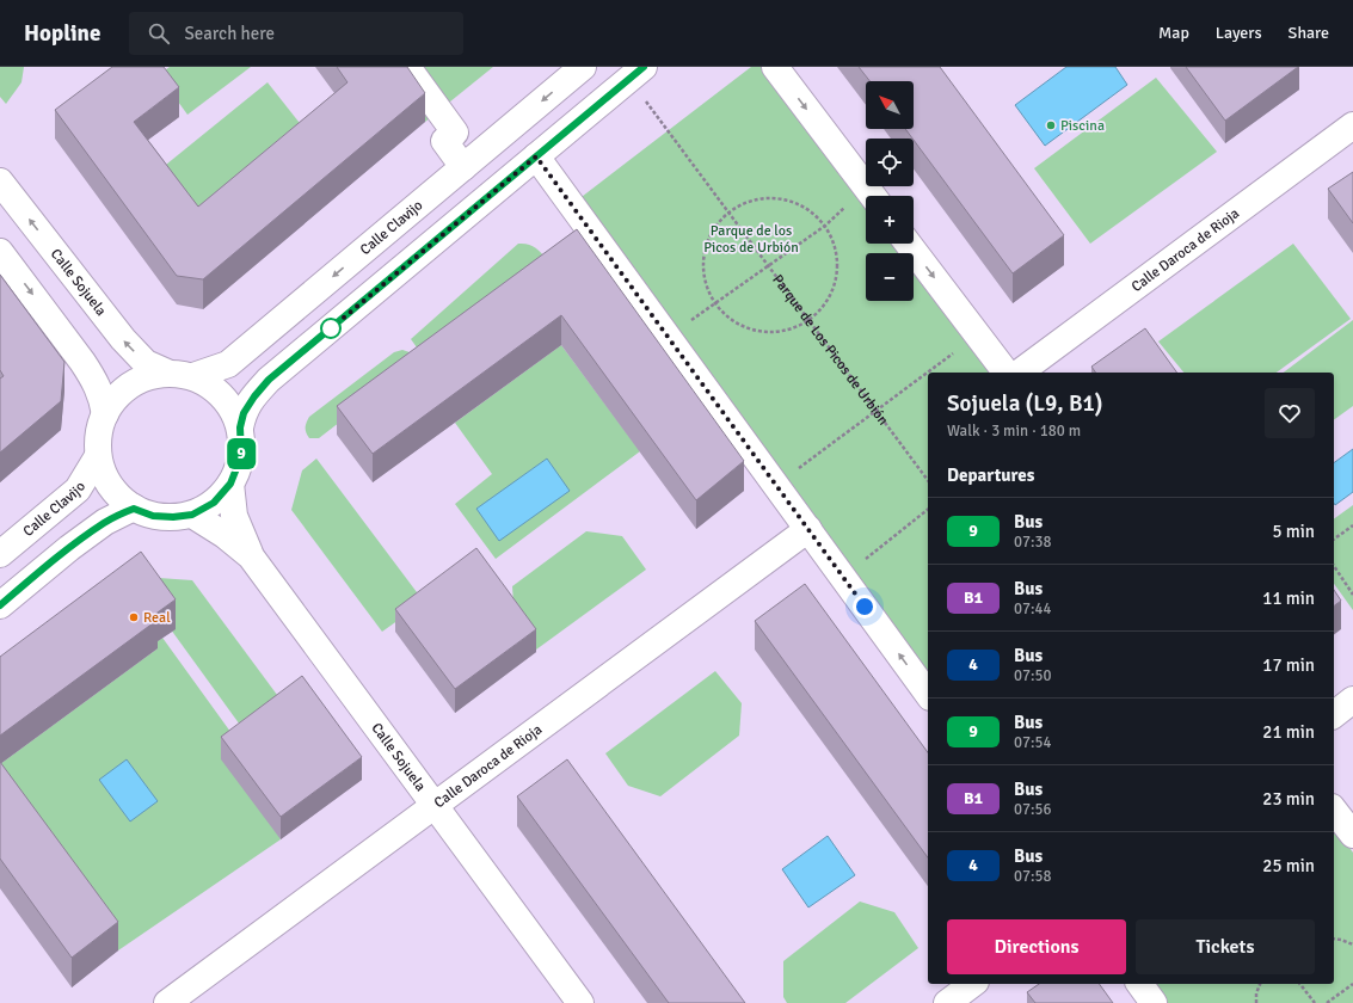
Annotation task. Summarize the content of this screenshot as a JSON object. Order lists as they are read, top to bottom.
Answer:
{
  "streets": {
    "street": ["Calle Clavijo", "Calle Daroca de Rioja", "Calle Sojuela"],
    "path": ["Parque de Los Picos de Urbión"]
  },
  "crossings": [
    ["Calle Clavijo", "Calle Sojuela"],
    ["Calle Daroca de Rioja", "Calle Sojuela"]
  ],
  "parks": ["Parque de los Picos de Urbión"],
  "places": ["Piscina", "Real"],
  "lines": ["bus line 9"],
  "north": "top left",
  "page": {
    "header": "Hopline",
    "search": "Search here",
    "nav": ["Map", "Layers", "Share"],
    "on_map": "9",
    "map_buttons": ["+", "−"],
    "heading": [
      ["Sojuela (L9, B1)", "Walk · 3 min · 180 m"],
      "Departures"
    ],
    "list": [
      {
        "mark": "9",
        "name": "Bus",
        "note": "07:38",
        "value": "5 min"
      },
      {
        "mark": "B1",
        "name": "Bus",
        "note": "07:44",
        "value": "11 min"
      },
      {
        "mark": "4",
        "name": "Bus",
        "note": "07:50",
        "value": "17 min"
      },
      {
        "mark": "9",
        "name": "Bus",
        "note": "07:54",
        "value": "21 min"
      },
      {
        "mark": "B1",
        "name": "Bus",
        "note": "07:56",
        "value": "23 min"
      },
      {
        "mark": "4",
        "name": "Bus",
        "note": "07:58",
        "value": "25 min"
      }
    ],
    "buttons": ["Directions", "Tickets"]
  }
}
